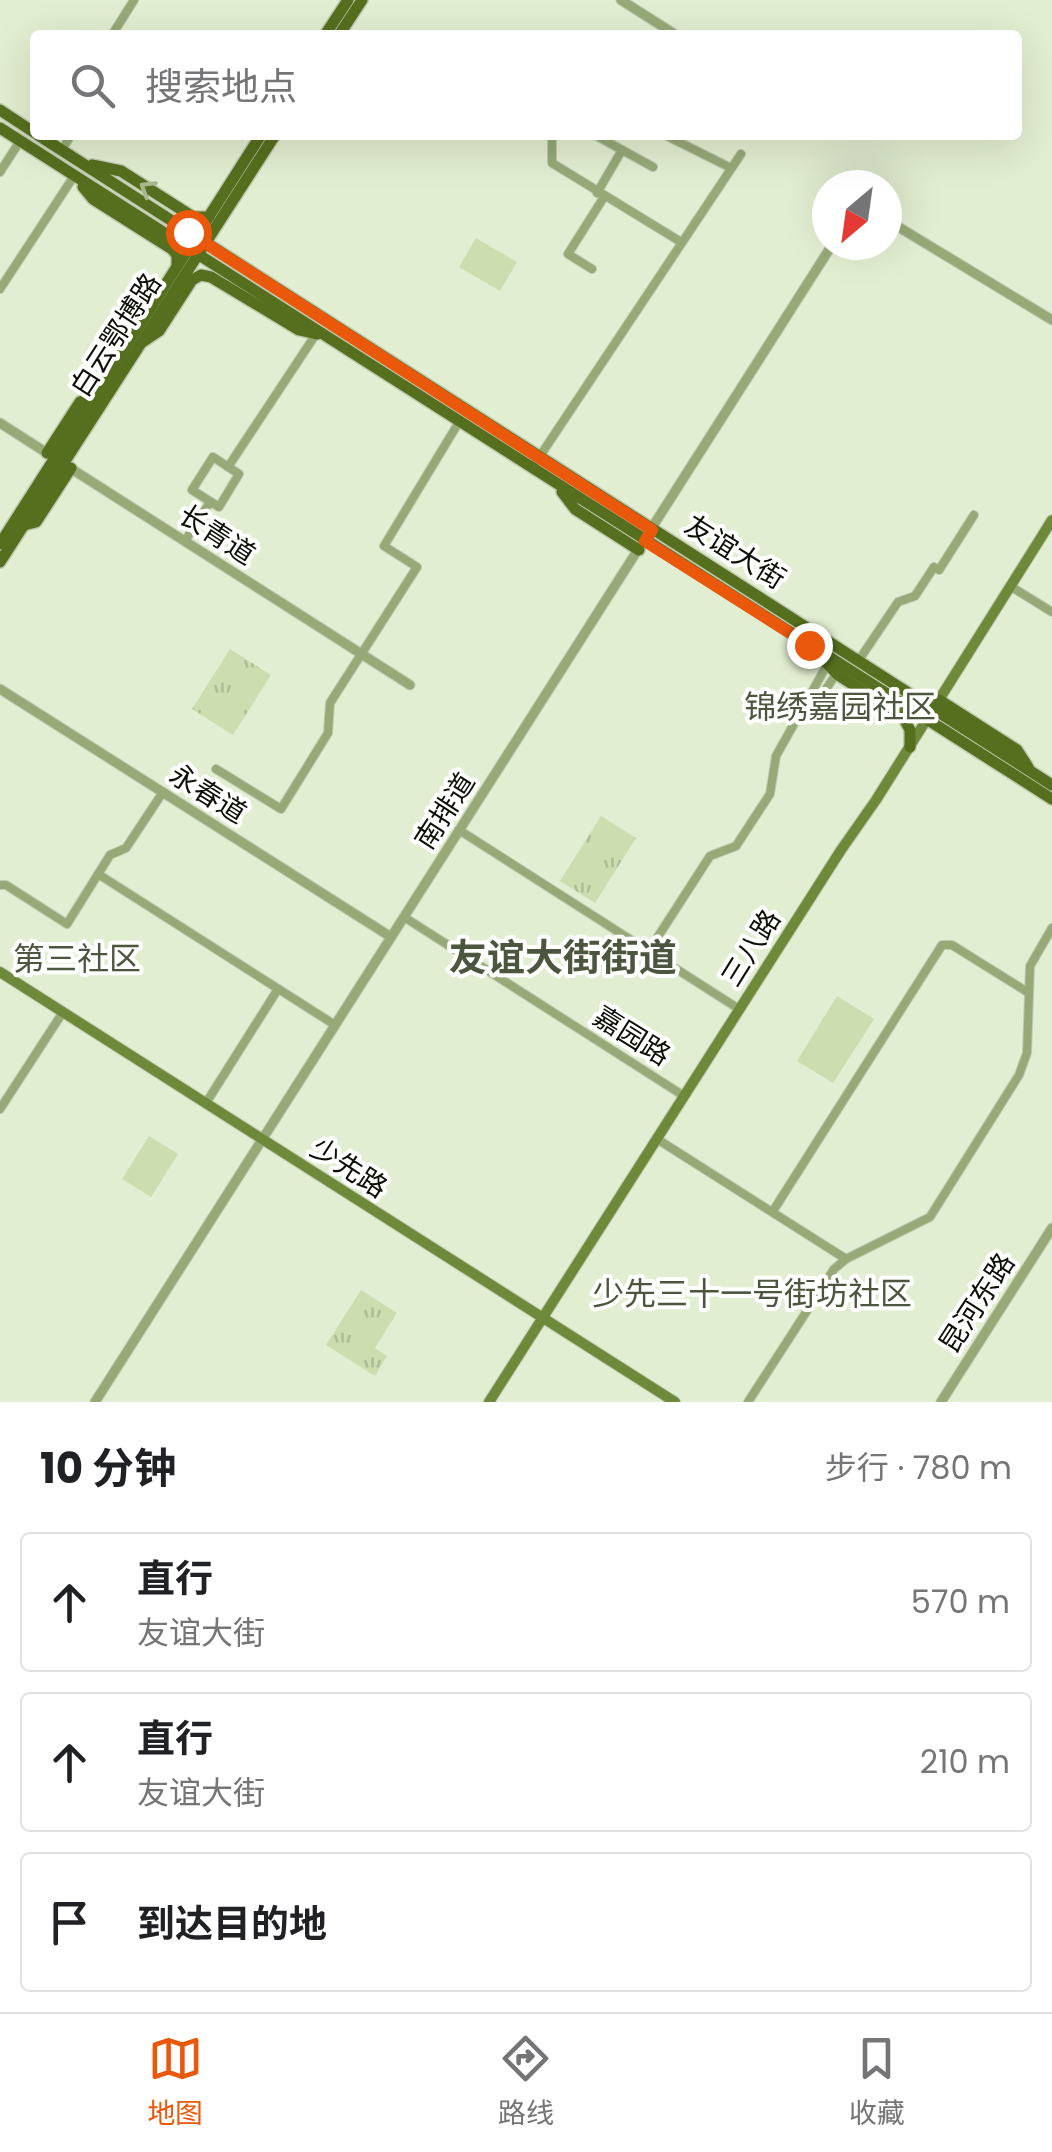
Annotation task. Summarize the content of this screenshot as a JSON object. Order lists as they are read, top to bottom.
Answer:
{
  "streets": {
    "main road": [
      "白云鄂博路",
      "友谊大街",
      "三八路",
      "少先路"
    ],
    "street": [
      "长青道",
      "永春道",
      "南排道",
      "嘉园路",
      "昆河东路"
    ]
  },
  "crossings": [
    ["白云鄂博路", "长青道"],
    ["白云鄂博路", "友谊大街"],
    ["友谊大街", "南排道"],
    ["友谊大街", "三八路"],
    ["永春道", "南排道"],
    ["南排道", "嘉园路"],
    ["南排道", "少先路"],
    ["三八路", "嘉园路"],
    ["三八路", "少先路"]
  ],
  "districts": [
    "锦绣嘉园社区",
    "友谊大街街道",
    "第三社区",
    "少先三十一号街坊社区"
  ],
  "north": "bottom left",
  "page": {
    "search": "搜索地点",
    "heading": ["10 分钟", "步行 · 780 m"],
    "list": [
      ["直行", "友谊大街", "570 m"],
      ["直行", "友谊大街", "210 m"],
      "到达目的地"
    ],
    "nav": ["地图", "路线", "收藏"]
  }
}
